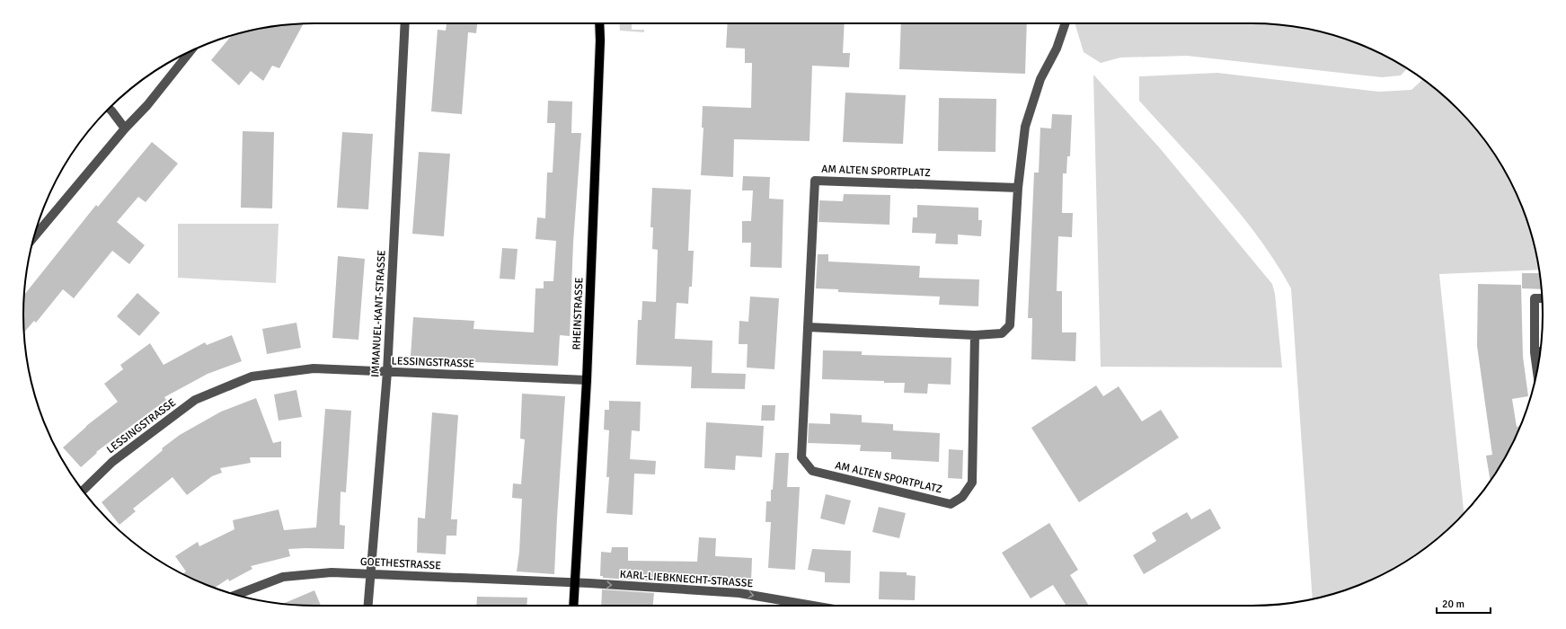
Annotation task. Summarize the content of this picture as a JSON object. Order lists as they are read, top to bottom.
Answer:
{
  "streets": {
    "main road": ["RHEINSTRASSE"],
    "street": [
      "AM ALTEN SPORTPLATZ",
      "IMMANUEL-KANT-STRASSE",
      "LESSINGSTRASSE",
      "GOETHESTRASSE",
      "KARL-LIEBKNECHT-STRASSE"
    ]
  },
  "crossings": [
    ["IMMANUEL-KANT-STRASSE", "LESSINGSTRASSE"],
    ["IMMANUEL-KANT-STRASSE", "GOETHESTRASSE"],
    ["RHEINSTRASSE", "LESSINGSTRASSE"],
    ["RHEINSTRASSE", "GOETHESTRASSE"],
    ["RHEINSTRASSE", "KARL-LIEBKNECHT-STRASSE"],
    ["GOETHESTRASSE", "KARL-LIEBKNECHT-STRASSE"]
  ],
  "one_way": ["KARL-LIEBKNECHT-STRASSE"],
  "scale_bar": "20 m"
}
